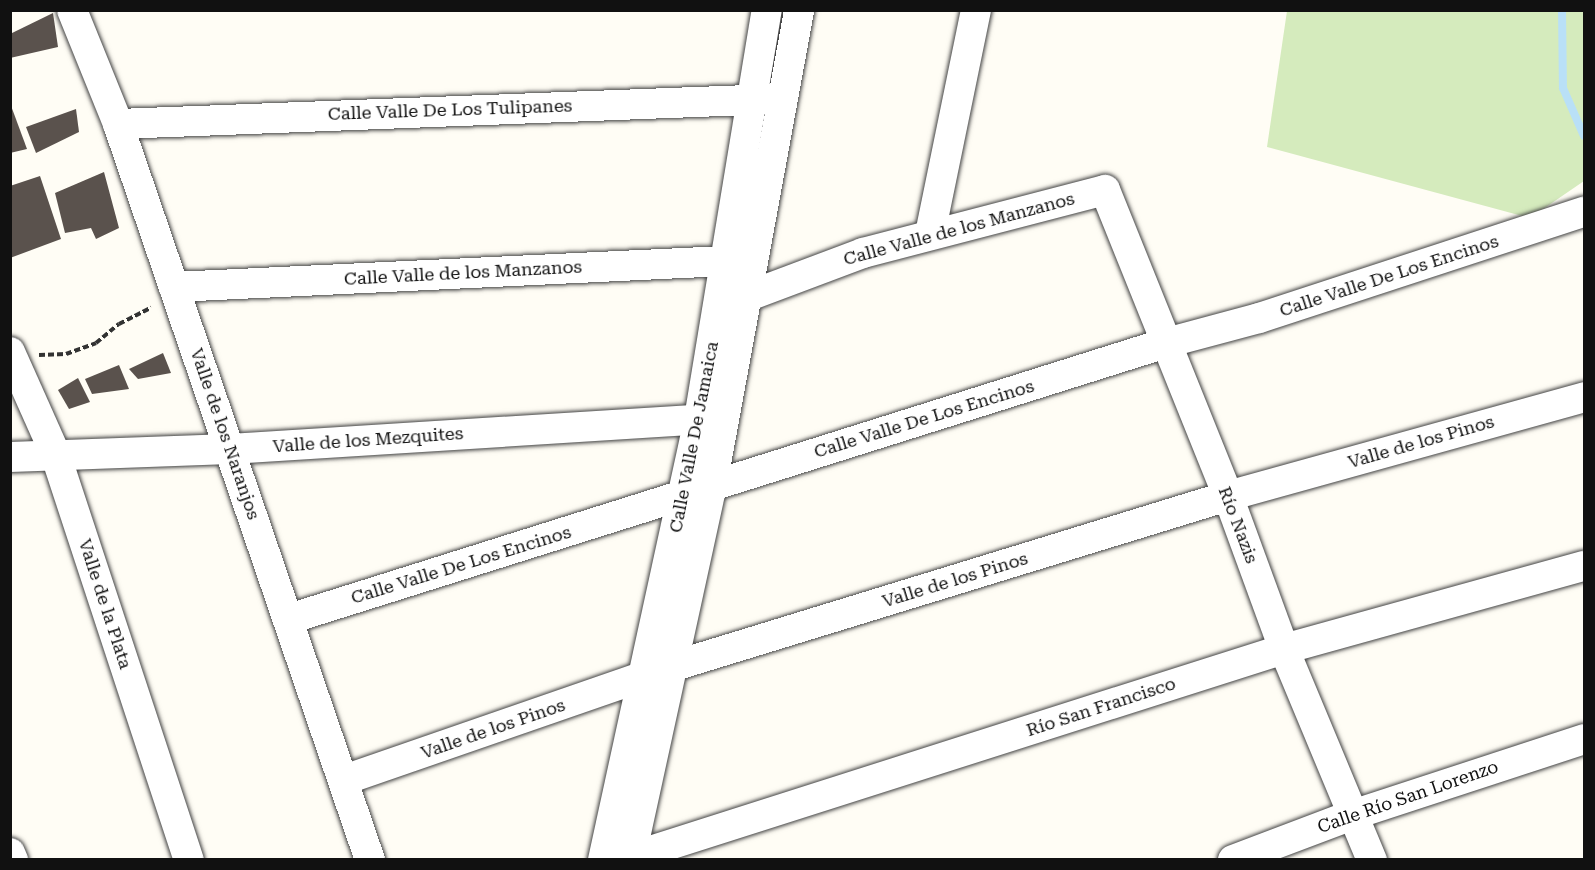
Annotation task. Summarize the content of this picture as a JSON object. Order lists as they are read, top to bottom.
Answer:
{
  "streets": {
    "street": [
      "Calle Valle De Los Tulipanes",
      "Calle Valle de los Manzanos",
      "Calle Valle De Los Encinos",
      "Valle de los Naranjos",
      "Calle Valle De Jamaica",
      "Valle de los Mezquites",
      "Valle de los Pinos",
      "Río Nazis",
      "Valle de la Plata",
      "Río San Francisco",
      "Calle Río San Lorenzo"
    ]
  },
  "crossings": [
    ["Calle Valle De Los Tulipanes", "Valle de los Naranjos"],
    ["Calle Valle De Los Tulipanes", "Calle Valle De Jamaica"],
    ["Calle Valle de los Manzanos", "Valle de los Naranjos"],
    ["Calle Valle de los Manzanos", "Calle Valle De Jamaica"],
    ["Calle Valle de los Manzanos", "Río Nazis"],
    ["Calle Valle De Los Encinos", "Valle de los Naranjos"],
    ["Calle Valle De Los Encinos", "Calle Valle De Jamaica"],
    ["Calle Valle De Los Encinos", "Río Nazis"],
    ["Valle de los Naranjos", "Valle de los Mezquites"],
    ["Valle de los Naranjos", "Valle de los Pinos"],
    ["Calle Valle De Jamaica", "Valle de los Mezquites"],
    ["Calle Valle De Jamaica", "Valle de los Pinos"],
    ["Calle Valle De Jamaica", "Río San Francisco"],
    ["Valle de los Mezquites", "Valle de la Plata"],
    ["Valle de los Pinos", "Río Nazis"],
    ["Río Nazis", "Río San Francisco"],
    ["Río Nazis", "Calle Río San Lorenzo"]
  ]
}
